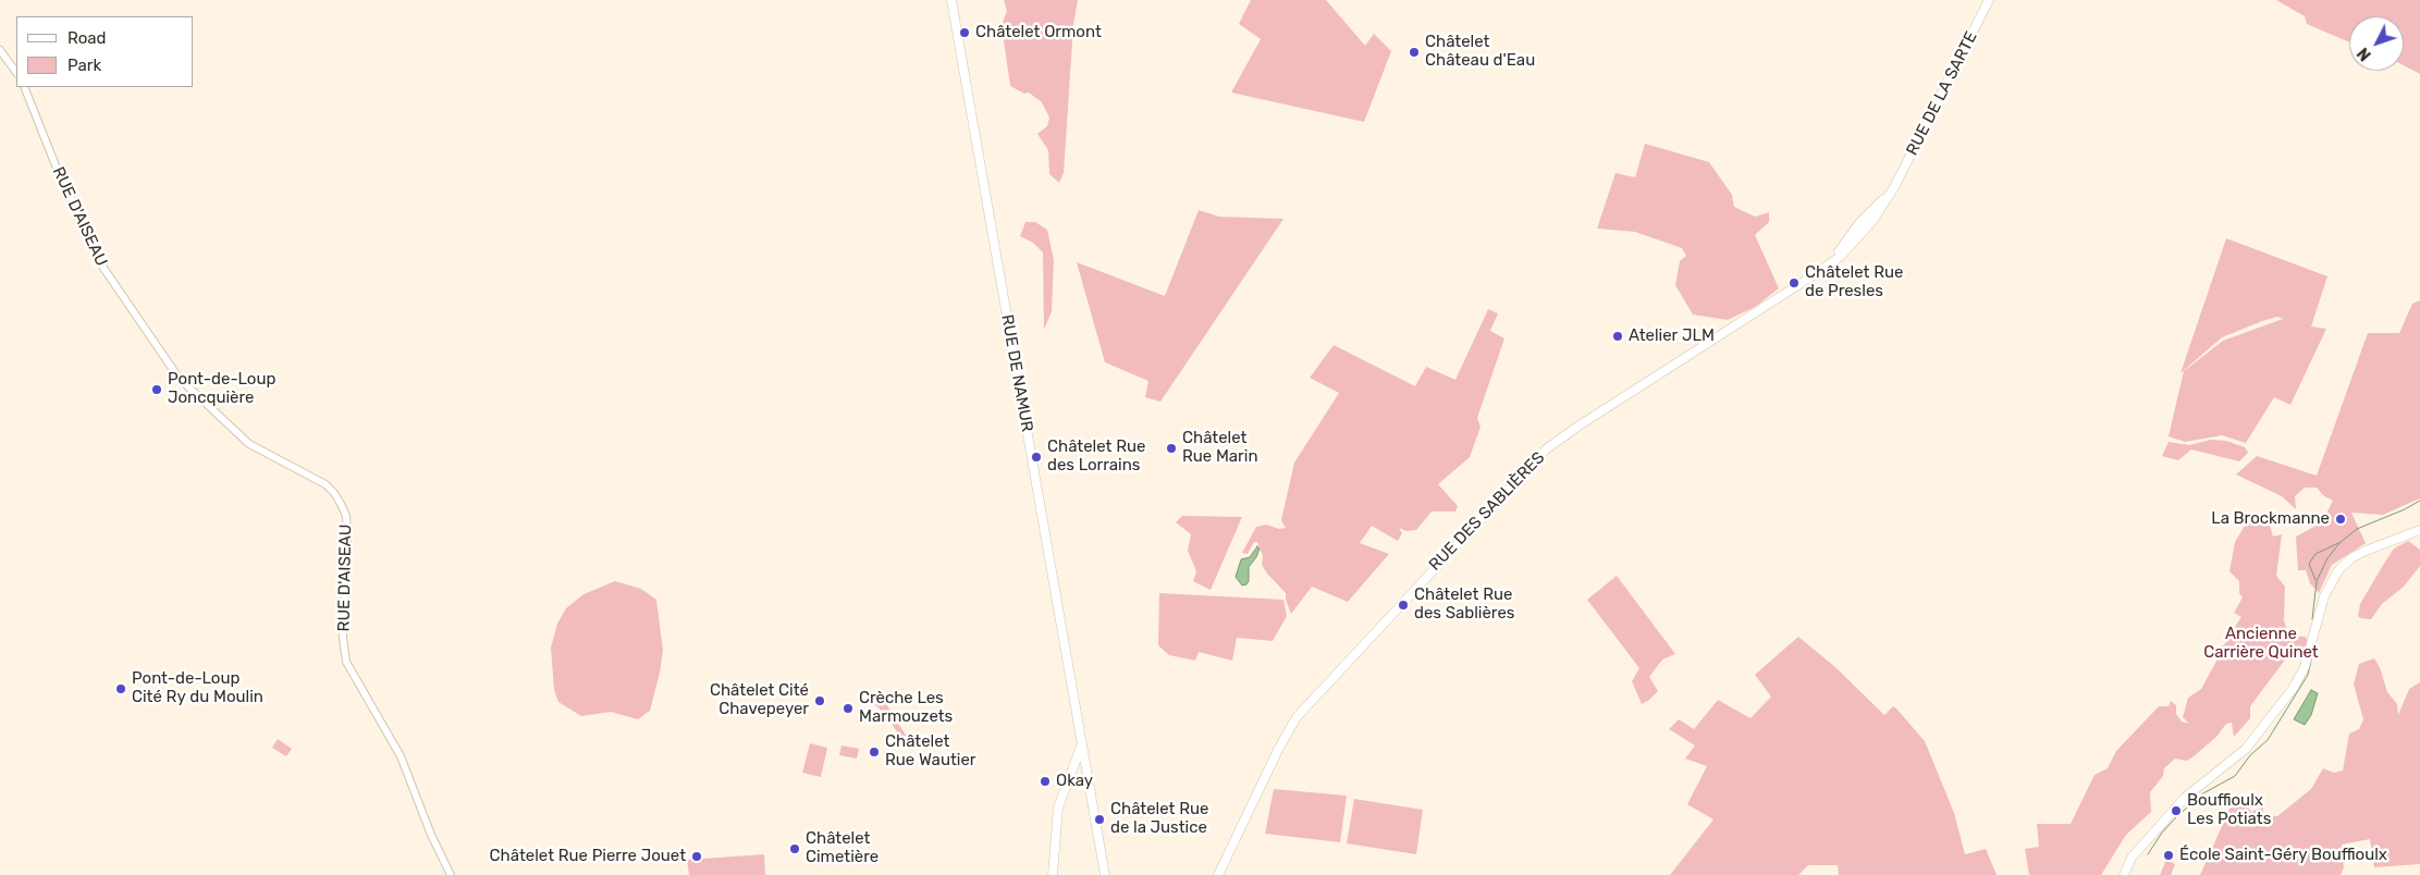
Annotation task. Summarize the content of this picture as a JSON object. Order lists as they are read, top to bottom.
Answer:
{
  "streets": {
    "main road": ["RUE DE LA SARTE", "RUE DE NAMUR", "RUE DES SABLIÈRES"],
    "street": ["RUE D'AISEAU"]
  },
  "crossings": [
    ["RUE DE LA SARTE", "RUE DES SABLIÈRES"]
  ],
  "parks": ["Ancienne Carrière Quinet"],
  "places": [
    "Châtelet Ormont",
    "Châtelet Château d'Eau",
    "Châtelet Rue de Presles",
    "Atelier JLM",
    "Pont-de-Loup Joncquière",
    "Châtelet Rue Marin",
    "Châtelet Rue des Lorrains",
    "La Brockmanne",
    "Châtelet Rue des Sablières",
    "Pont-de-Loup Cité Ry du Moulin",
    "Châtelet Cité Chavepeyer",
    "Crèche Les Marmouzets",
    "Châtelet Rue Wautier",
    "Okay",
    "Bouffioulx Les Potiats",
    "Châtelet Rue de la Justice",
    "Châtelet Cimetière",
    "École Saint-Géry Bouffioulx",
    "Châtelet Rue Pierre Jouet"
  ],
  "legend": ["Road", "Park"],
  "north": "bottom left"
}
